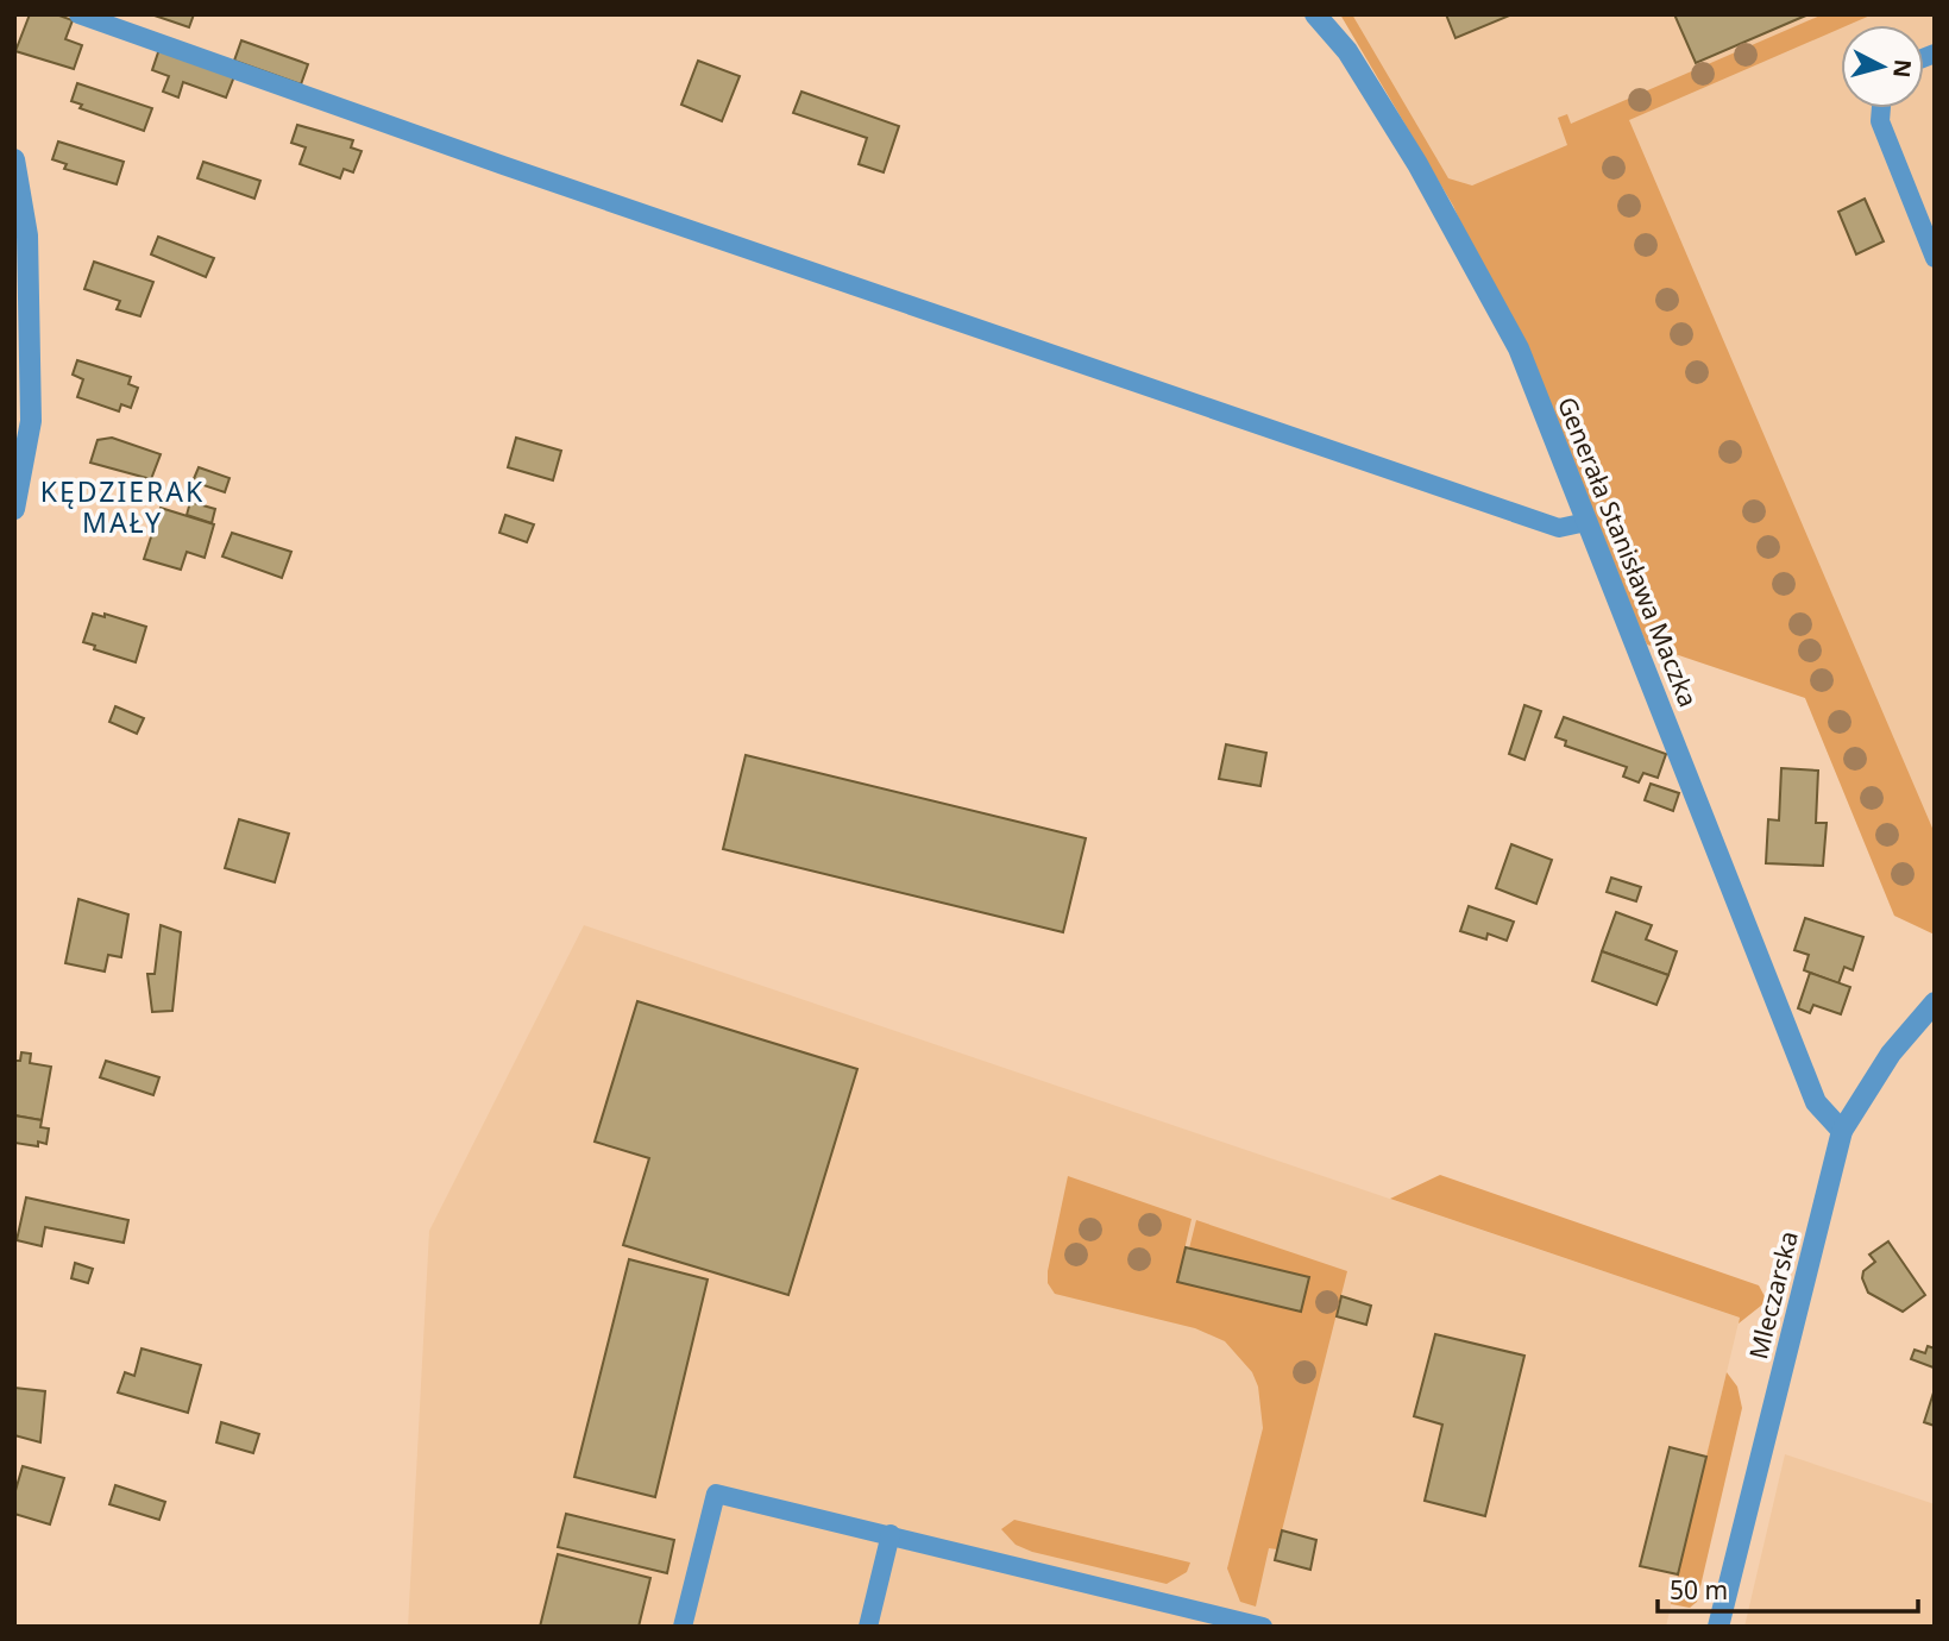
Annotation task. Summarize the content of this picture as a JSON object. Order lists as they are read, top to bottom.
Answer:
{
  "streets": {
    "street": ["Generała Stanisława Maczka", "Mleczarska"]
  },
  "crossings": [
    ["Generała Stanisława Maczka", "Mleczarska"]
  ],
  "districts": ["KĘDZIERAK MAŁY"],
  "scale_bar": "50 m",
  "north": "right"
}
